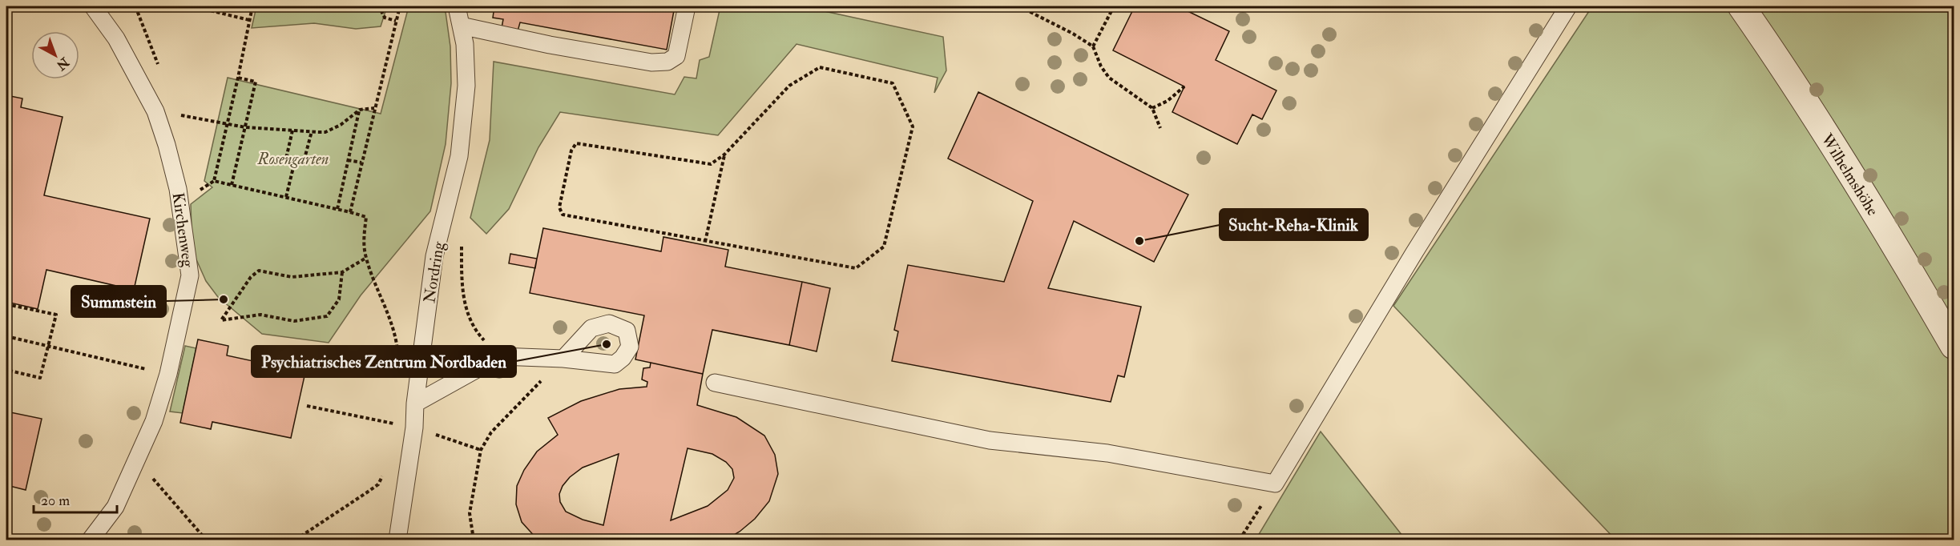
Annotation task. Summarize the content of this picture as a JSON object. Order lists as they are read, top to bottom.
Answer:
{
  "streets": {
    "street": ["Wilhelmshöhe"],
    "lane": ["Kirchenweg", "Nordring"]
  },
  "parks": ["Rosengarten"],
  "places": ["Sucht-Reha-Klinik", "Summstein", "Psychiatrisches Zentrum Nordbaden"],
  "scale_bar": "20 m",
  "north": "bottom right"
}
